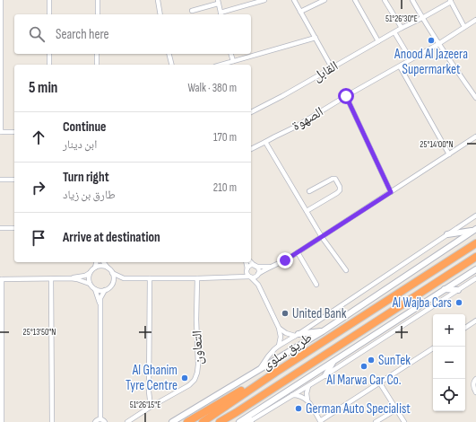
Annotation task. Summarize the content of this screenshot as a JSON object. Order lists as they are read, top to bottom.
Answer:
{
  "streets": {
    "highway": ["طريق سلوى"],
    "street": ["القابل", "الصهوة", "التعاون"]
  },
  "places": [
    "Anood Al Jazeera Supermarket",
    "Al Wajba Cars",
    "United Bank",
    "SunTek",
    "Al Marwa Car Co.",
    "Al Ghanim Tyre Centre",
    "German Auto Specialist"
  ],
  "page": {
    "search": "Search here",
    "heading": ["5 min", "Walk · 380 m"],
    "list": [
      ["Continue", "ابن دينار", "170 m"],
      ["Turn right", "طارق بن زياد", "210 m"],
      "Arrive at destination"
    ],
    "map_buttons": ["+", "−"]
  },
  "coordinates": [
    "51°26'30\"E",
    "25°14'00\"N",
    "25°13'50\"N",
    "51°26'15\"E"
  ]
}
